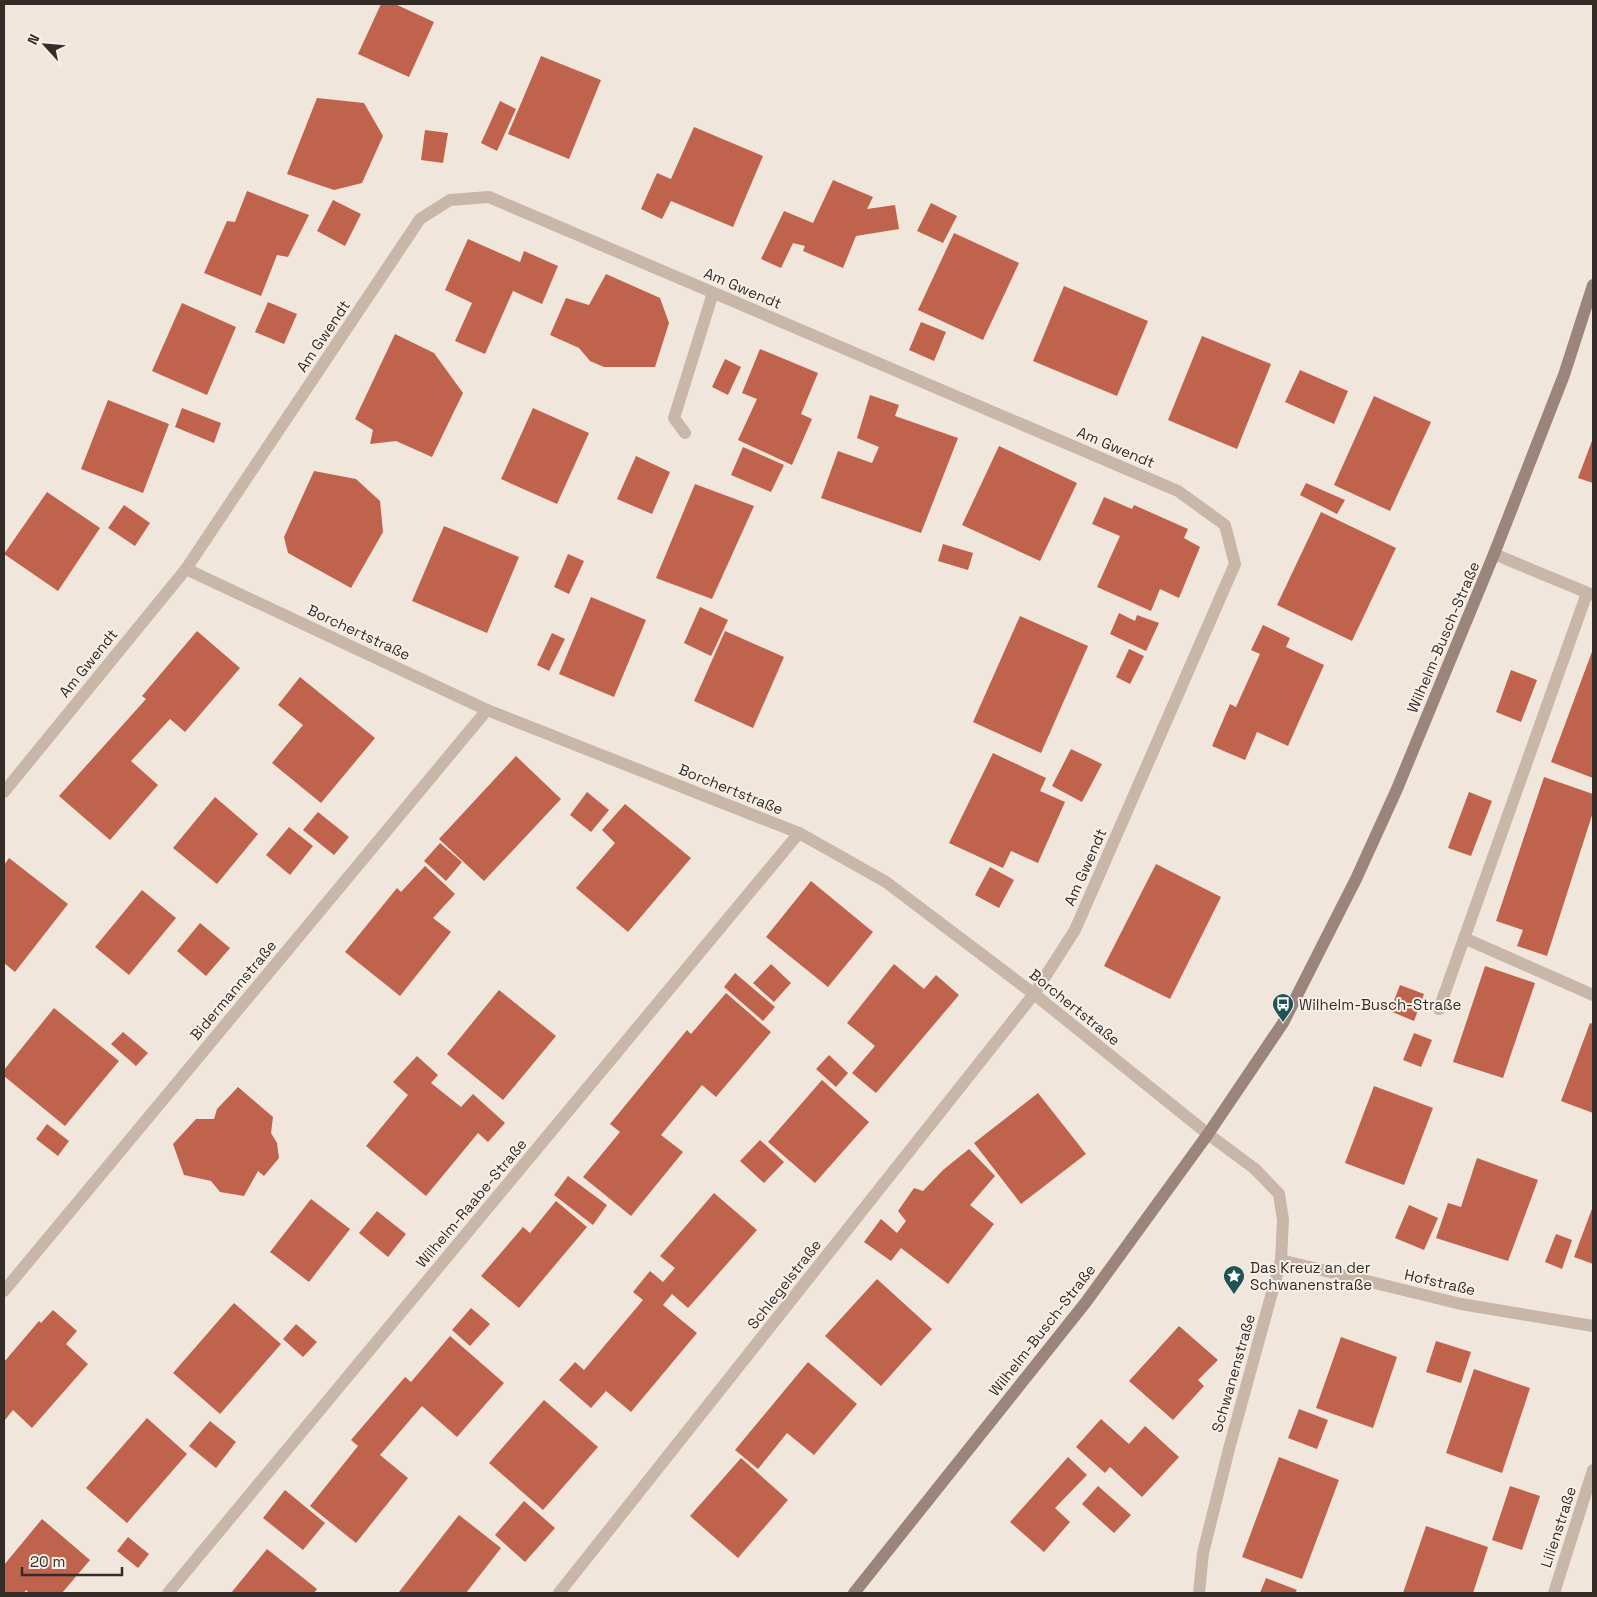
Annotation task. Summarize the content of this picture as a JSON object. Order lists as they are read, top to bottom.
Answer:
{
  "streets": {
    "street": [
      "Am Gwendt",
      "Borchertstraße",
      "Wilhelm-Busch-Straße",
      "Bidermannstraße",
      "Wilhelm-Raabe-Straße",
      "Hofstraße",
      "Schlegelstraße",
      "Schwanenstraße",
      "Lilienstraße"
    ]
  },
  "crossings": [
    ["Am Gwendt", "Borchertstraße"],
    ["Am Gwendt", "Schlegelstraße"],
    ["Borchertstraße", "Wilhelm-Busch-Straße"],
    ["Borchertstraße", "Bidermannstraße"],
    ["Borchertstraße", "Wilhelm-Raabe-Straße"],
    ["Borchertstraße", "Schlegelstraße"],
    ["Borchertstraße", "Schwanenstraße"],
    ["Wilhelm-Busch-Straße", "Schwanenstraße"],
    ["Hofstraße", "Schwanenstraße"]
  ],
  "places": {
    "bus stop": ["Wilhelm-Busch-Straße"],
    "place": ["Das Kreuz an der Schwanenstraße"]
  },
  "scale_bar": "20 m",
  "north": "top left"
}
